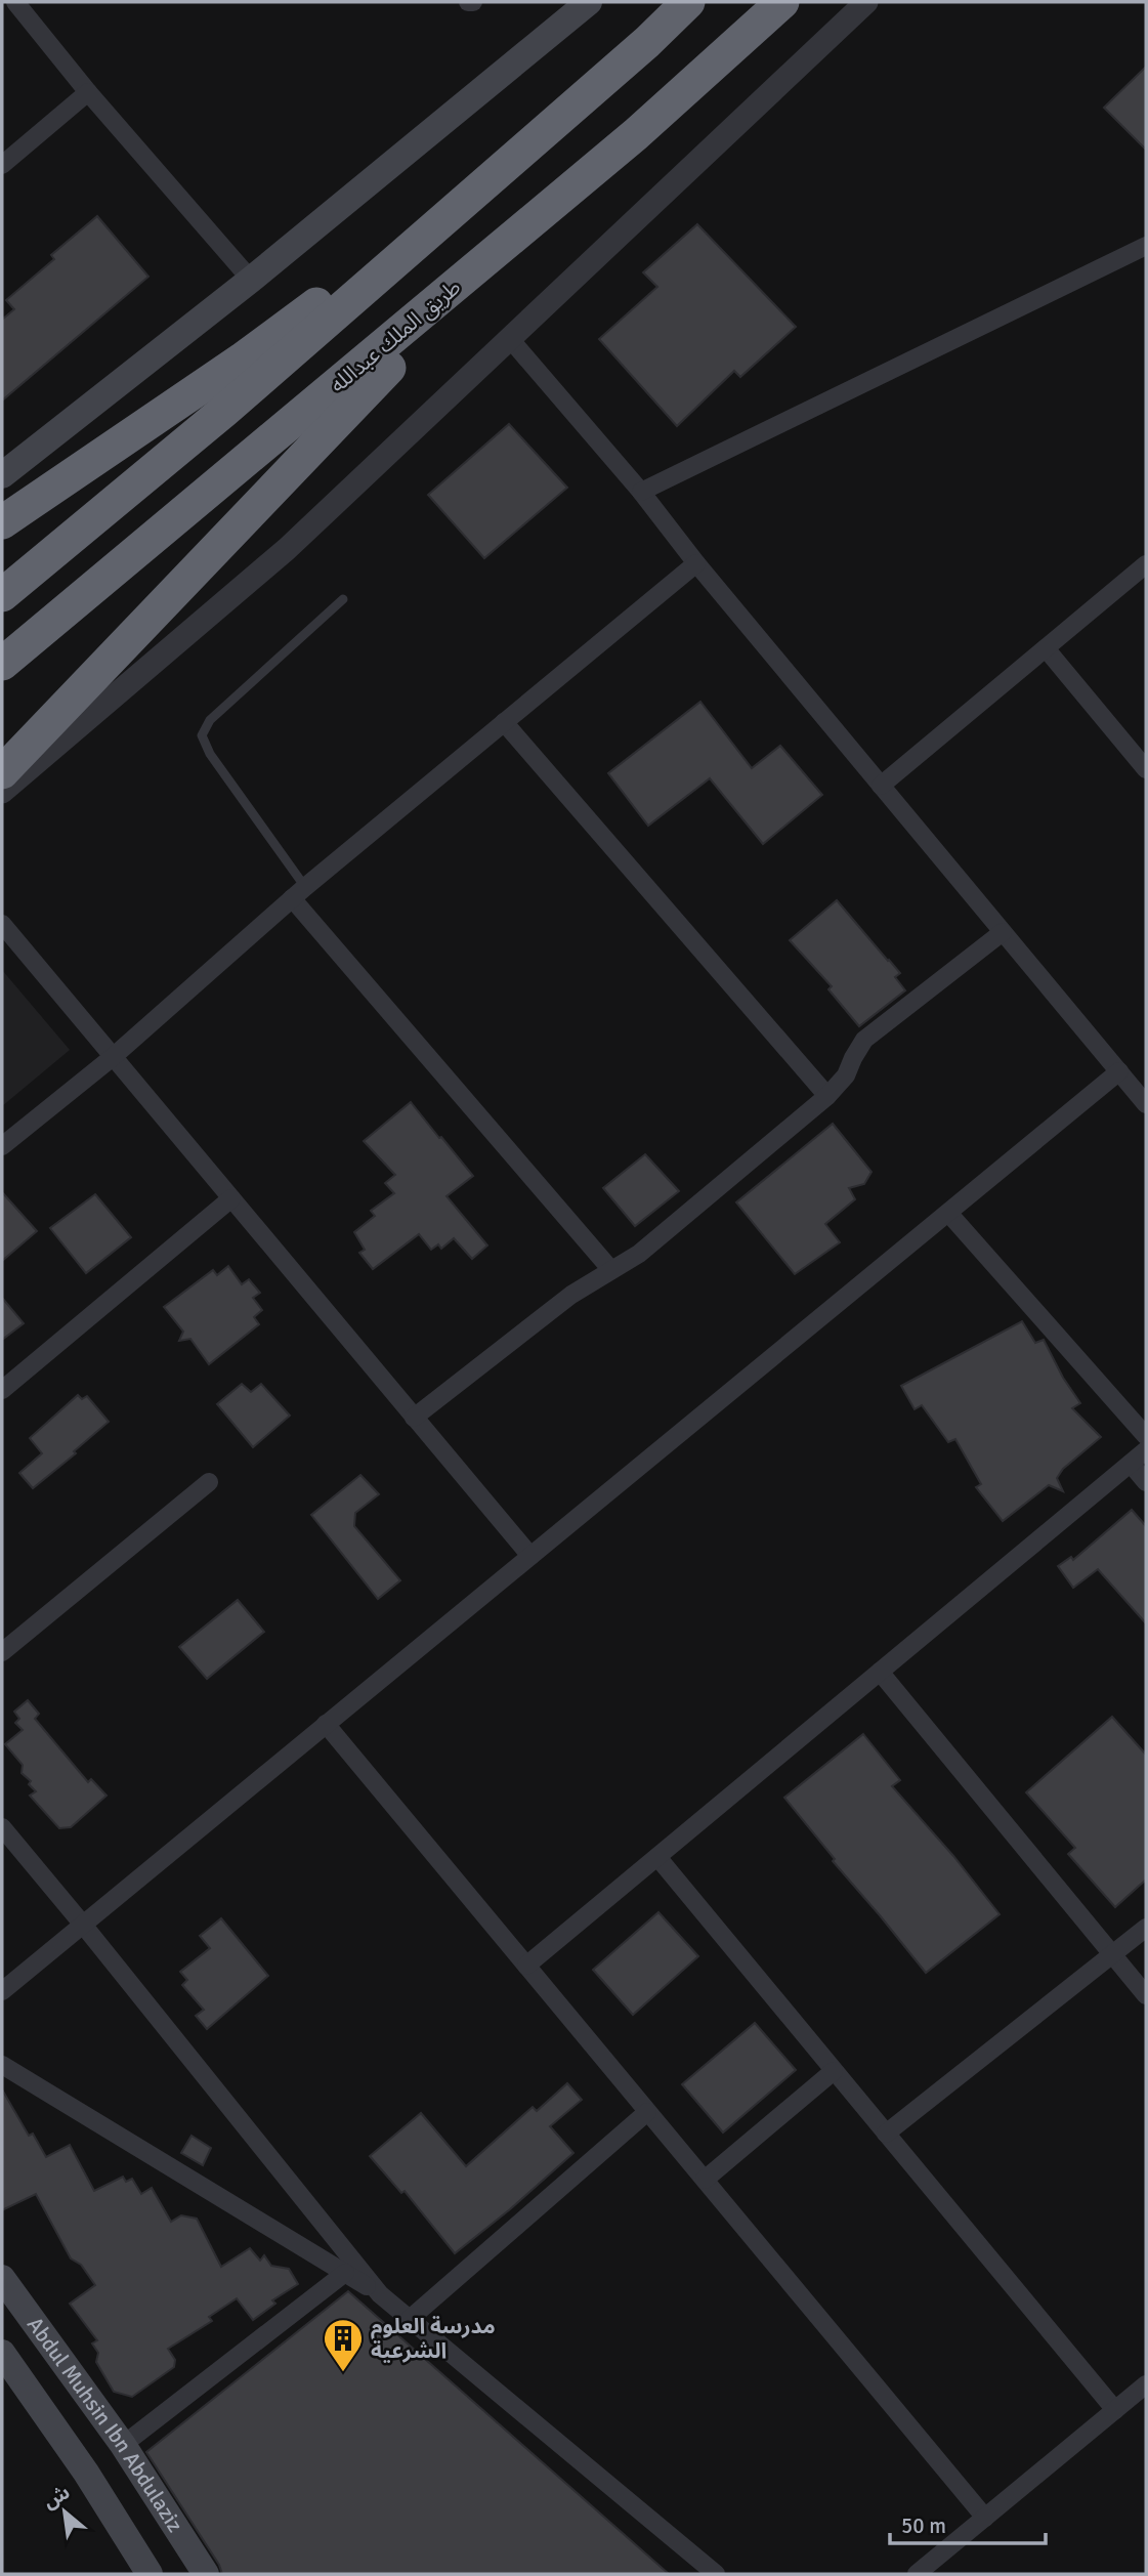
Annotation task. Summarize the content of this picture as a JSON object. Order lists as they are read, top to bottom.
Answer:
{
  "streets": {
    "highway": ["طريق الملك عبدالله"],
    "main road": ["Abdul Muhsin Ibn Abdulaziz"]
  },
  "places": {
    "building": ["مدرسة العلوم الشرعية"]
  },
  "scale_bar": "50 m",
  "north": "top left"
}
